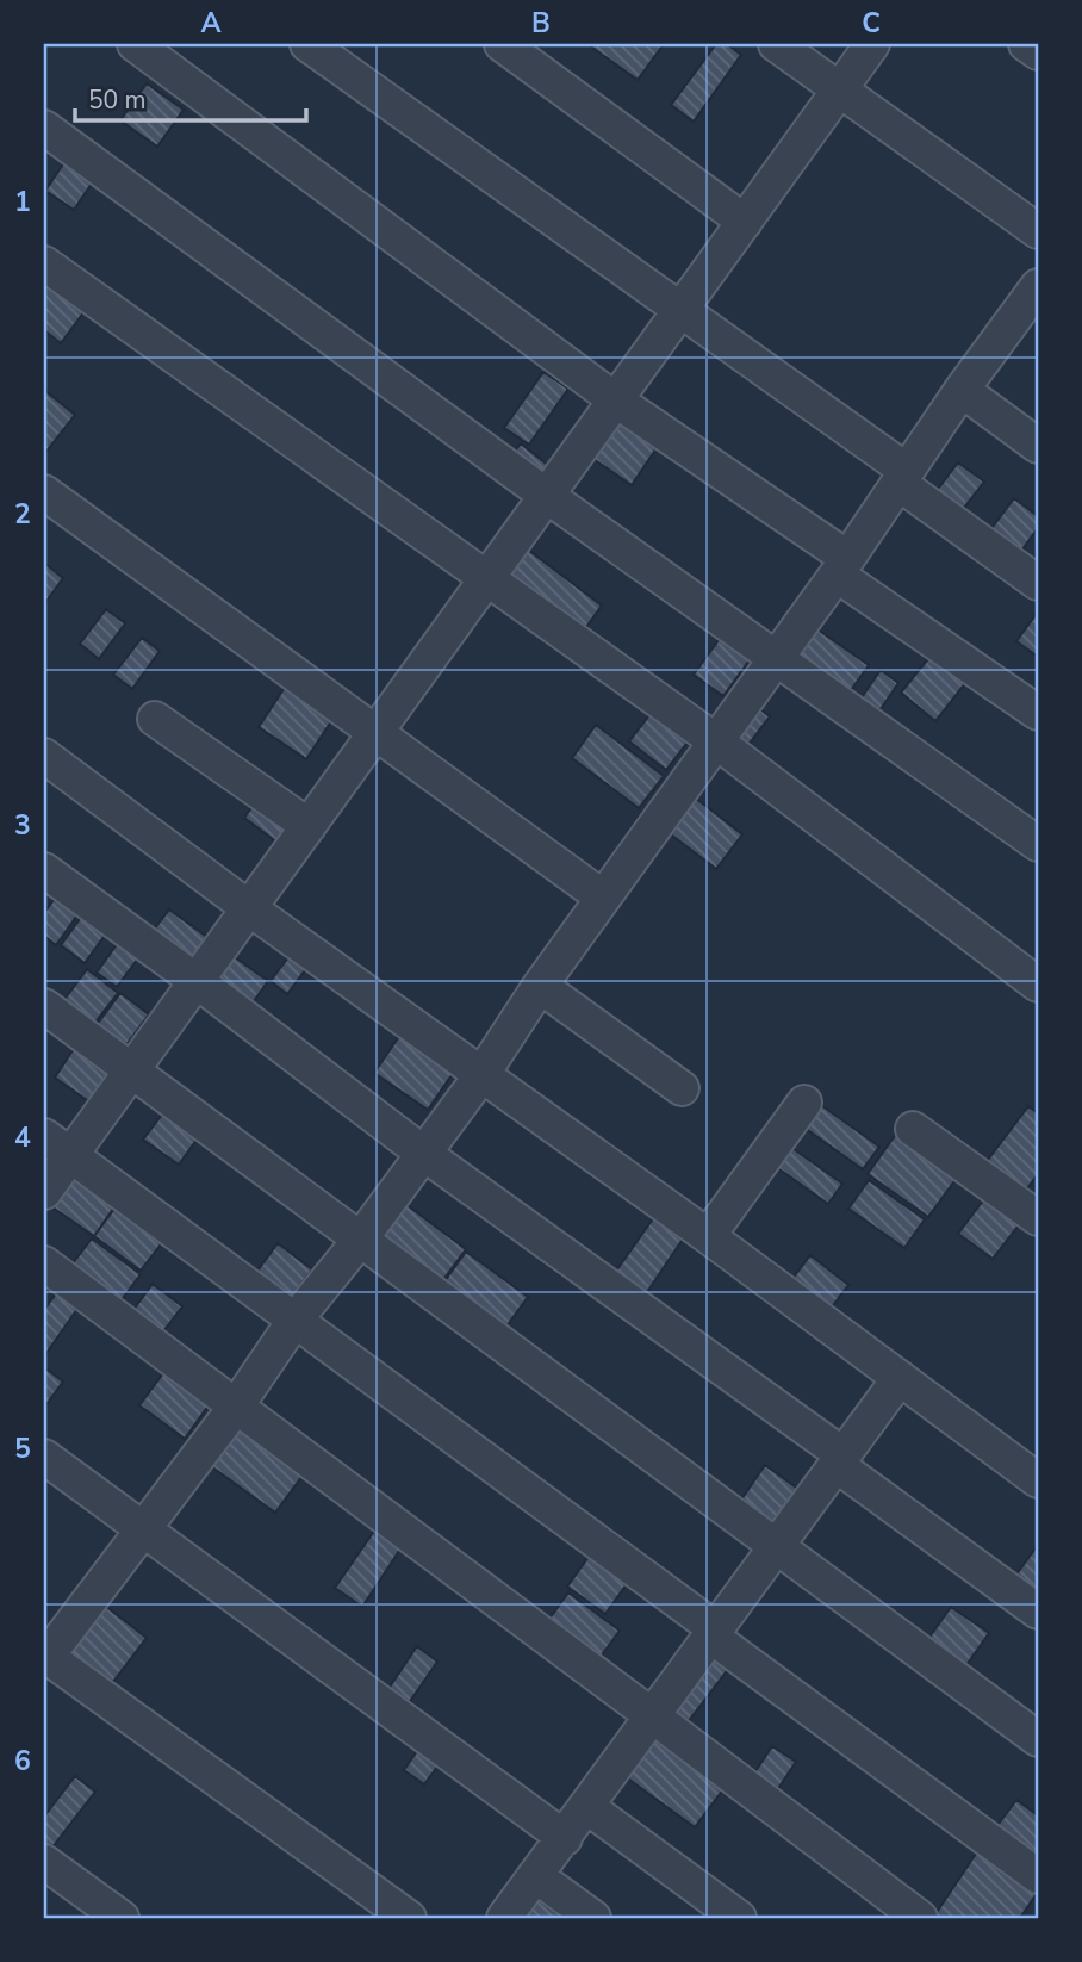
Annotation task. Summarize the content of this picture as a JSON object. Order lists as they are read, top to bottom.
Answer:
{
  "scale_bar": "50 m",
  "grid": {
    "columns": ["A", "B", "C"],
    "rows": [
      "1",
      "2",
      "3",
      "4",
      "5",
      "6"
    ]
  }
}
